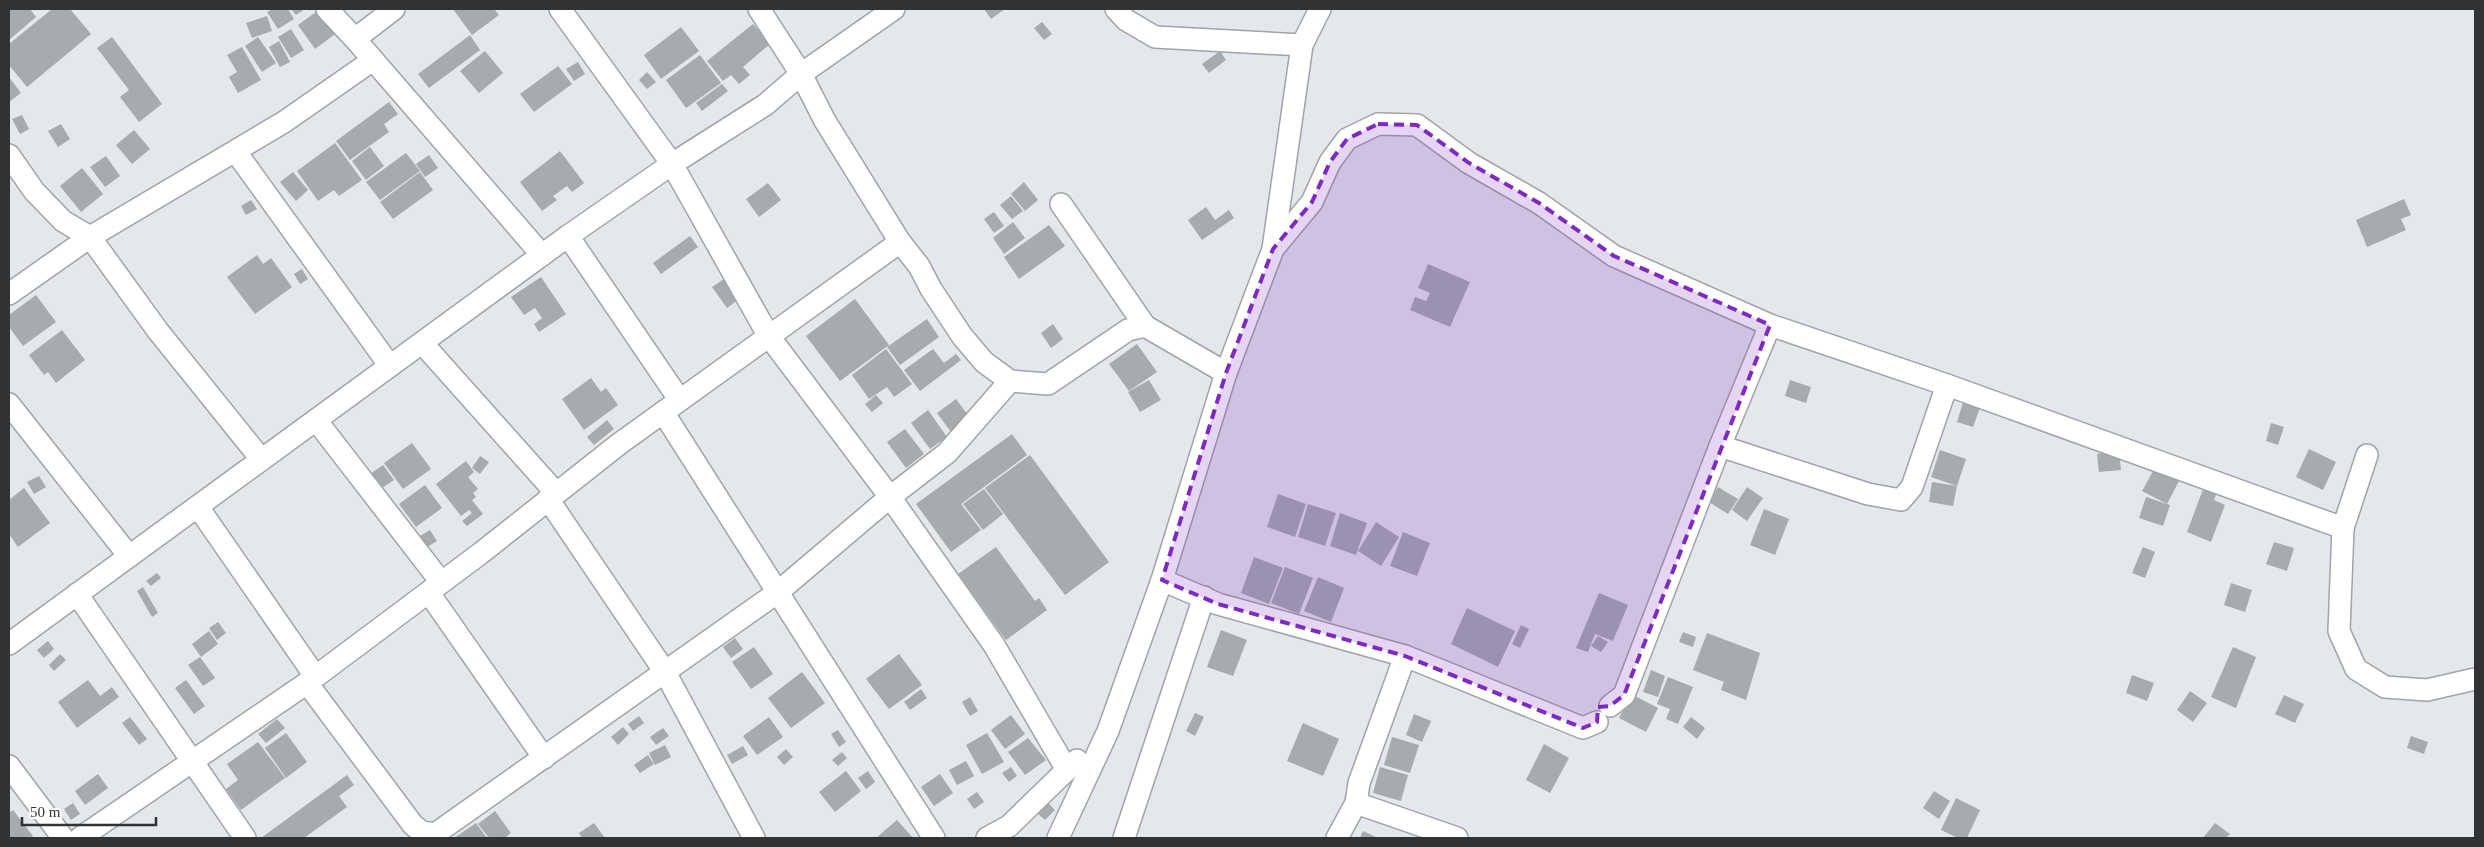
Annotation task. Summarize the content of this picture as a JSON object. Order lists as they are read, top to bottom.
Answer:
{
  "scale_bar": "50 m"
}
